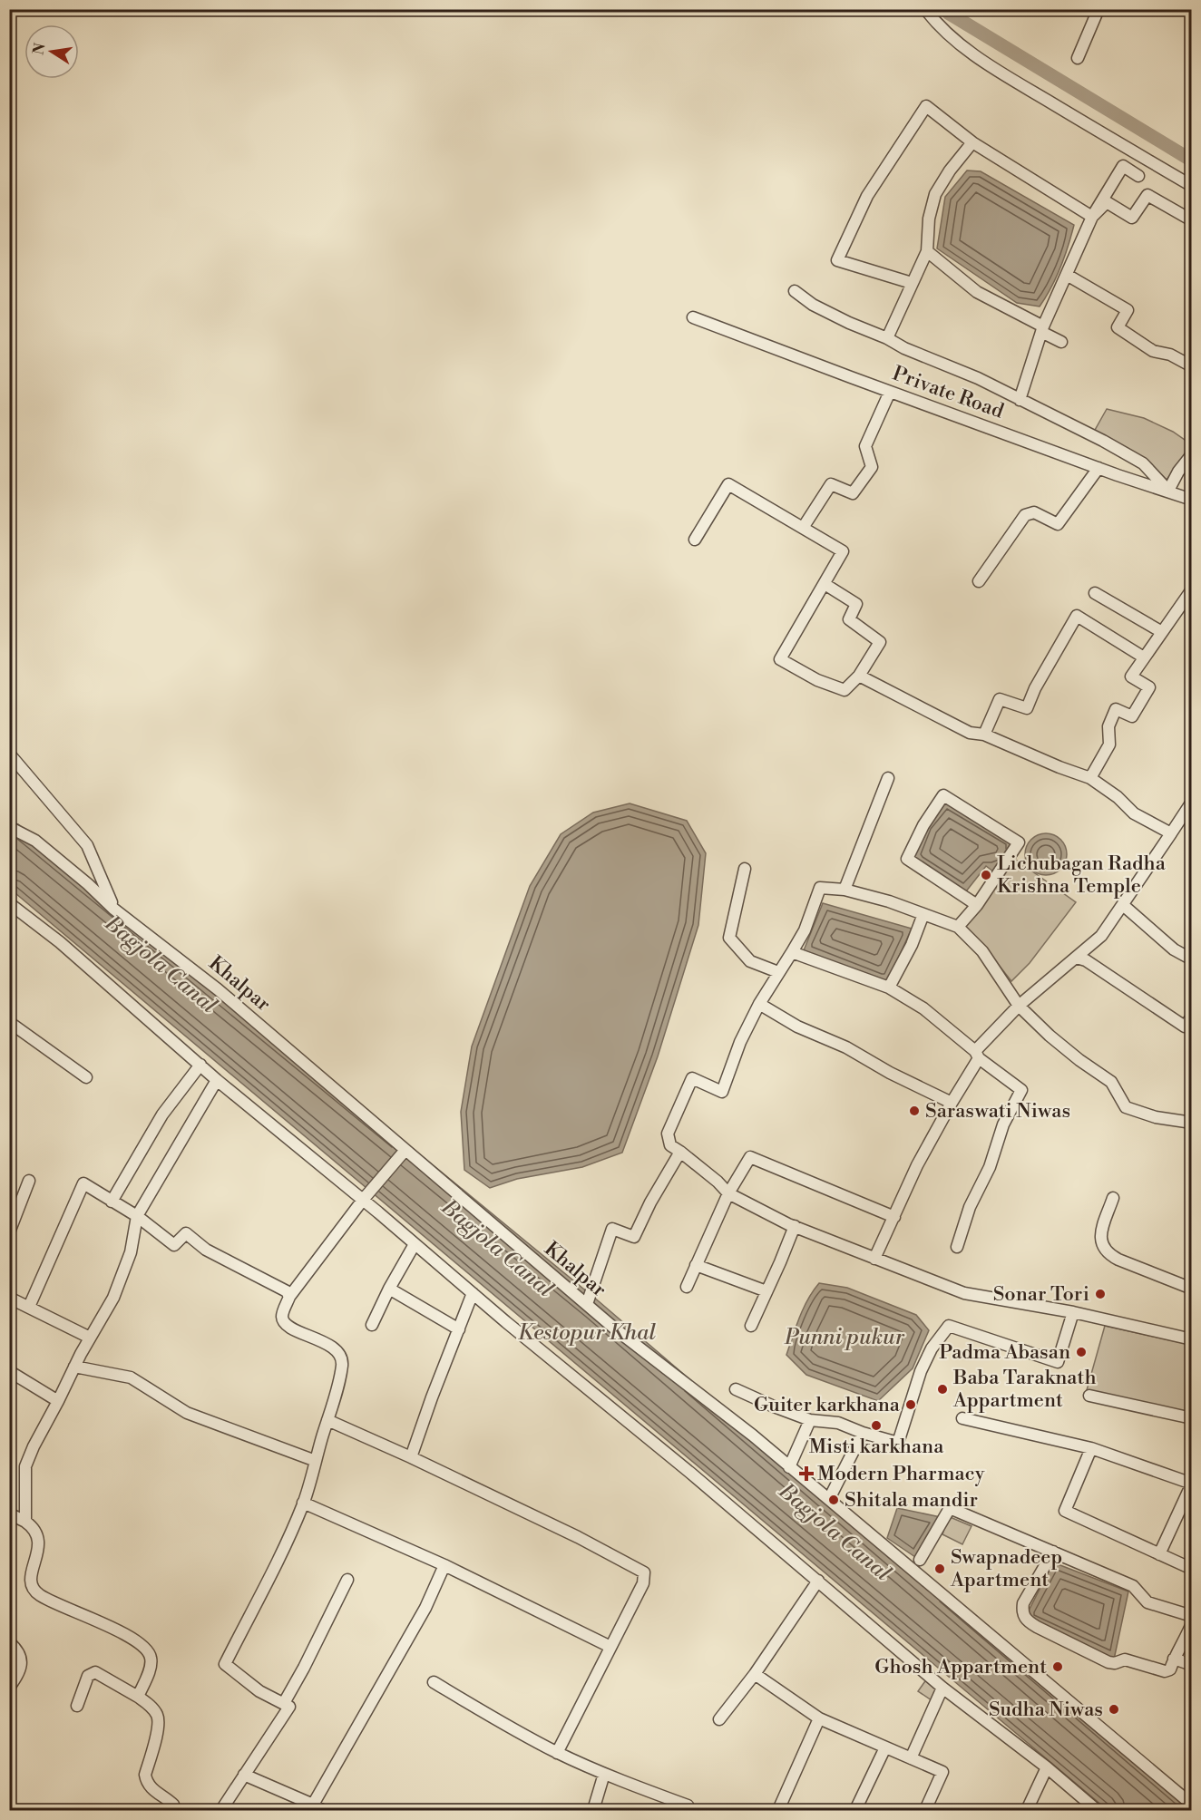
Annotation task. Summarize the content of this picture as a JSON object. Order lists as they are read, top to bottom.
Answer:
{
  "streets": {
    "street": ["Private Road", "Khalpar"]
  },
  "water": ["Bagjola Canal", "Kestopur Khal", "Punni pukur"],
  "places": {
    "other": [
      "Lichubagan Radha Krishna Temple",
      "Saraswati Niwas",
      "Sonar Tori",
      "Padma Abasan",
      "Baba Taraknath Appartment",
      "Guiter karkhana",
      "Misti karkhana",
      "Shitala mandir",
      "Swapnadeep Apartment",
      "Ghosh Appartment",
      "Sudha Niwas"
    ],
    "health": ["Modern Pharmacy"]
  },
  "north": "left"
}
